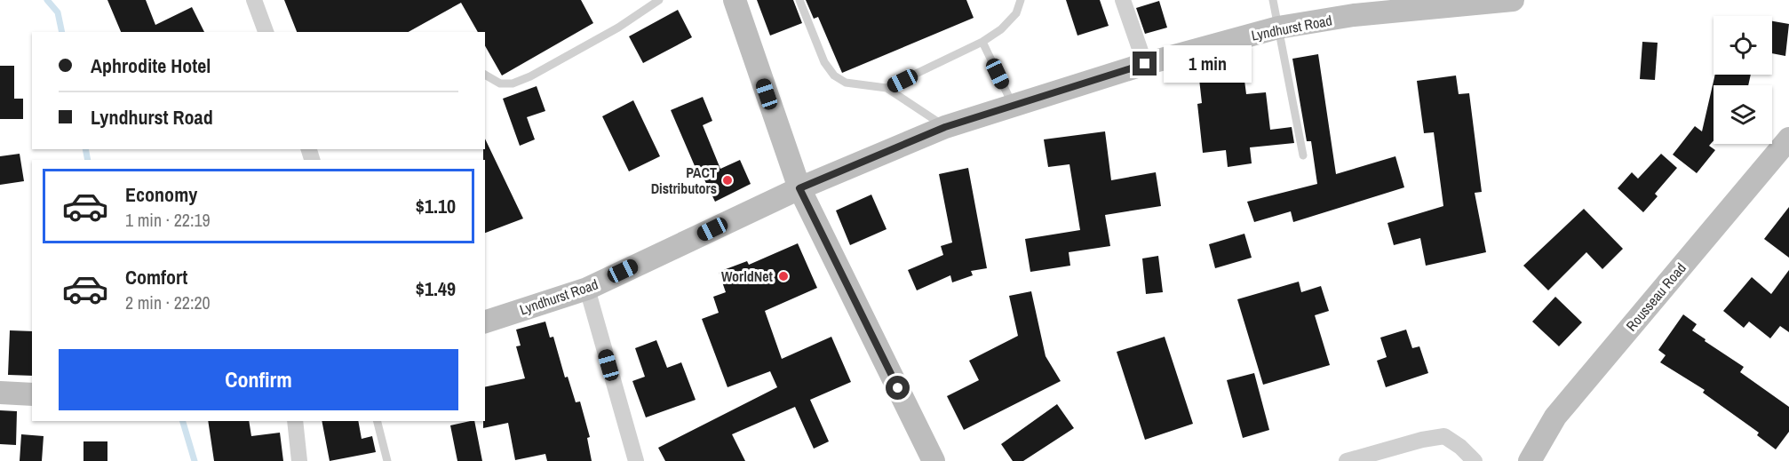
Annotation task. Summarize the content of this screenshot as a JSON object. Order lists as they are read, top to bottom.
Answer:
{
  "streets": {
    "main road": ["Lyndhurst Road", "Rousseau Road"]
  },
  "places": ["PACT Distributors", "WorldNet"],
  "page": {
    "banner": ["Aphrodite Hotel", "Lyndhurst Road"],
    "bubble": "1 min",
    "list": [
      {
        "name": "Economy",
        "note": "1 min · 22:19",
        "value": "$1.10"
      },
      {
        "name": "Comfort",
        "note": "2 min · 22:20",
        "value": "$1.49"
      }
    ],
    "buttons": "Confirm"
  }
}
